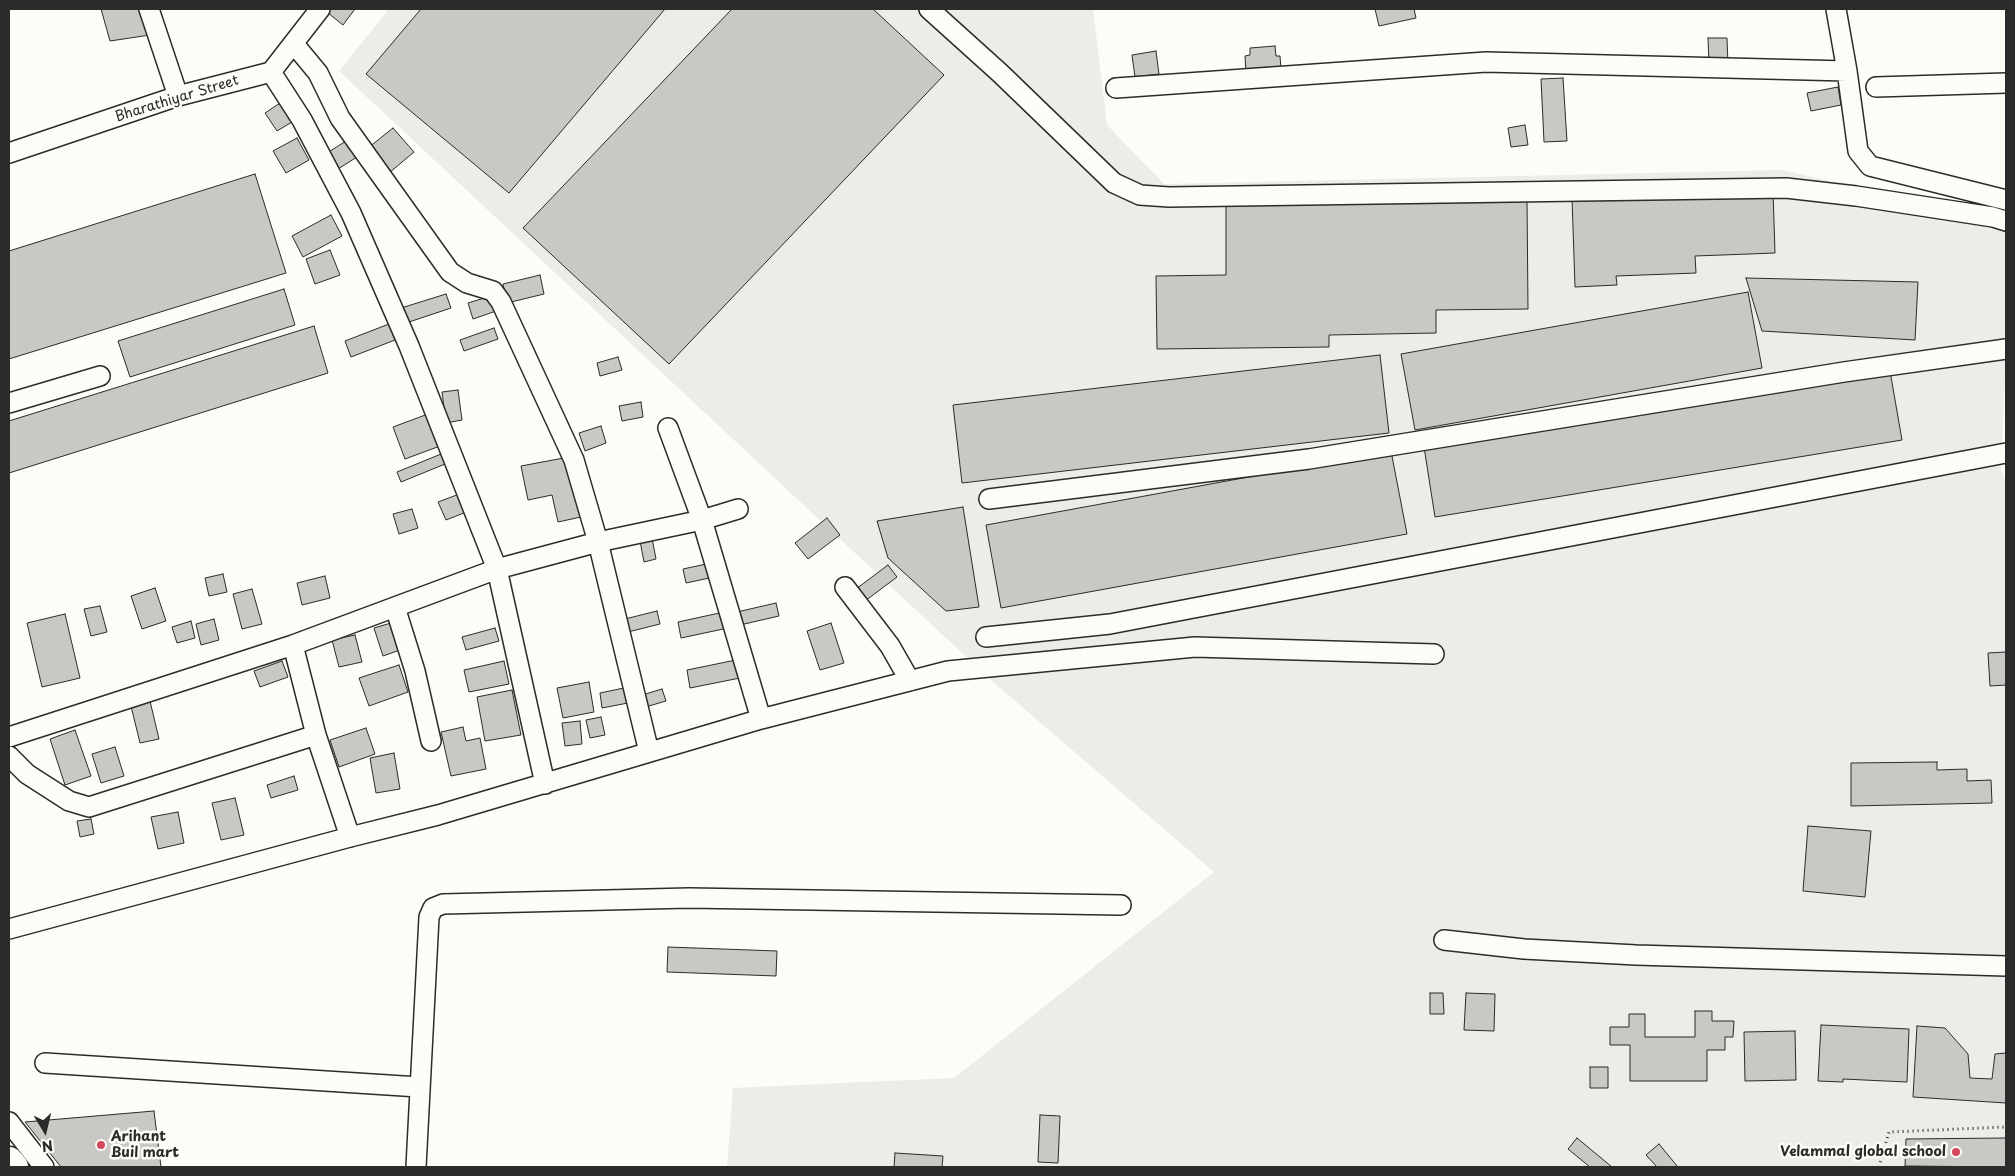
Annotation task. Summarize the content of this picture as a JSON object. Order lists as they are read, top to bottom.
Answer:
{
  "streets": {
    "street": ["Bharathiyar Street"]
  },
  "places": ["Arihant Buil mart", "Velammal global school"],
  "north": "bottom"
}
